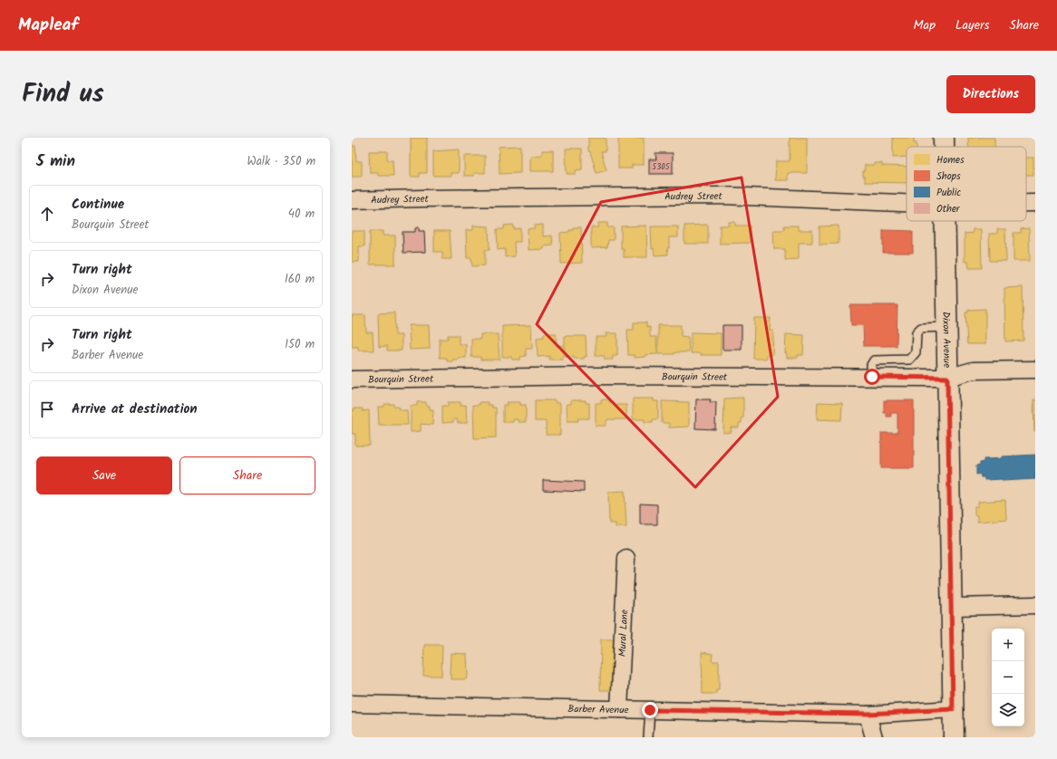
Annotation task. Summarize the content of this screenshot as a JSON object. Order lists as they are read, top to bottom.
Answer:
{
  "streets": {
    "street": [
      "Audrey Street",
      "Dixon Avenue",
      "Bourquin Street",
      "Mural Lane",
      "Barber Avenue"
    ]
  },
  "crossings": [
    ["Dixon Avenue", "Bourquin Street"],
    ["Dixon Avenue", "Barber Avenue"],
    ["Mural Lane", "Barber Avenue"]
  ],
  "house_numbers": ["5305"],
  "legend": [
    "Homes",
    "Shops",
    "Public",
    "Other"
  ],
  "page": {
    "header": "Mapleaf",
    "nav": ["Map", "Layers", "Share"],
    "title": "Find us",
    "buttons": [
      "Directions",
      ["Save", "Share"]
    ],
    "heading": ["5 min", "Walk · 350 m"],
    "list": [
      ["Continue", "Bourquin Street", "40 m"],
      ["Turn right", "Dixon Avenue", "160 m"],
      ["Turn right", "Barber Avenue", "150 m"],
      "Arrive at destination"
    ],
    "map_buttons": ["+", "−"]
  }
}
